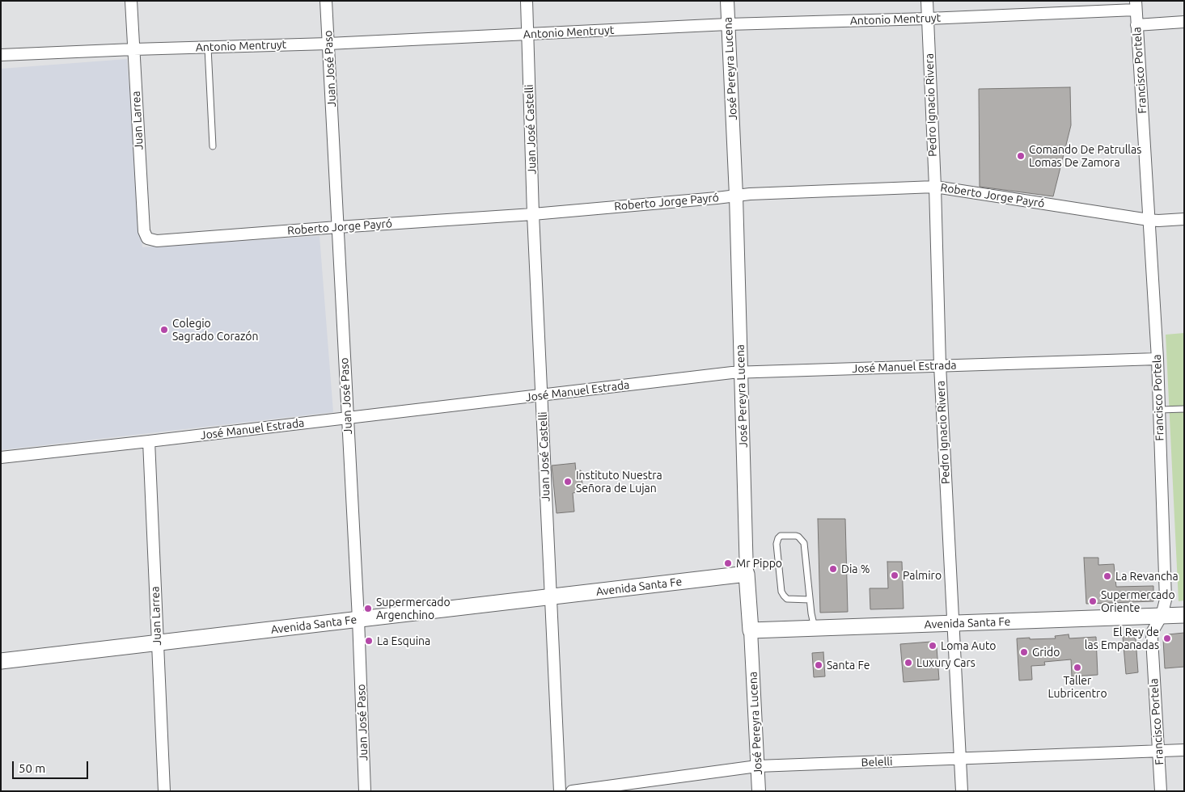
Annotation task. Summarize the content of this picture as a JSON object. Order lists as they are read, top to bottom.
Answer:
{
  "streets": {
    "main road": ["José Pereyra Lucena", "Avenida Santa Fe"],
    "street": [
      "Antonio Mentruyt",
      "Juan José Paso",
      "Francisco Portela",
      "Pedro Ignacio Rivera",
      "Juan Larrea",
      "Juan José Castelli",
      "Roberto Jorge Payró",
      "José Manuel Estrada",
      "Belelli"
    ]
  },
  "crossings": [
    ["Antonio Mentruyt", "Juan José Paso"],
    ["Antonio Mentruyt", "José Pereyra Lucena"],
    ["Antonio Mentruyt", "Francisco Portela"],
    ["Antonio Mentruyt", "Pedro Ignacio Rivera"],
    ["Antonio Mentruyt", "Juan Larrea"],
    ["Antonio Mentruyt", "Juan José Castelli"],
    ["Juan José Paso", "Roberto Jorge Payró"],
    ["Juan José Paso", "José Manuel Estrada"],
    ["Juan José Paso", "Avenida Santa Fe"],
    ["José Pereyra Lucena", "Roberto Jorge Payró"],
    ["José Pereyra Lucena", "José Manuel Estrada"],
    ["José Pereyra Lucena", "Avenida Santa Fe"],
    ["José Pereyra Lucena", "Belelli"],
    ["Francisco Portela", "Roberto Jorge Payró"],
    ["Francisco Portela", "José Manuel Estrada"],
    ["Francisco Portela", "Avenida Santa Fe"],
    ["Francisco Portela", "Belelli"],
    ["Pedro Ignacio Rivera", "Roberto Jorge Payró"],
    ["Pedro Ignacio Rivera", "José Manuel Estrada"],
    ["Pedro Ignacio Rivera", "Avenida Santa Fe"],
    ["Pedro Ignacio Rivera", "Belelli"],
    ["Juan Larrea", "Roberto Jorge Payró"],
    ["Juan Larrea", "José Manuel Estrada"],
    ["Juan Larrea", "Avenida Santa Fe"],
    ["Juan José Castelli", "Roberto Jorge Payró"],
    ["Juan José Castelli", "José Manuel Estrada"],
    ["Juan José Castelli", "Avenida Santa Fe"]
  ],
  "places": [
    "Comando De Patrullas Lomas De Zamora",
    "Colegio Sagrado Corazón",
    "Instituto Nuestra Señora de Lujan",
    "Mr Pippo",
    "Dia %",
    "Palmiro",
    "La Revancha",
    "Supermercado Oriente",
    "Supermercado Argenchino",
    "El Rey de las Empanadas",
    "La Esquina",
    "Loma Auto",
    "Grido",
    "Luxury Cars",
    "Santa Fe",
    "Taller Lubricentro"
  ],
  "scale_bar": "50 m"
}
